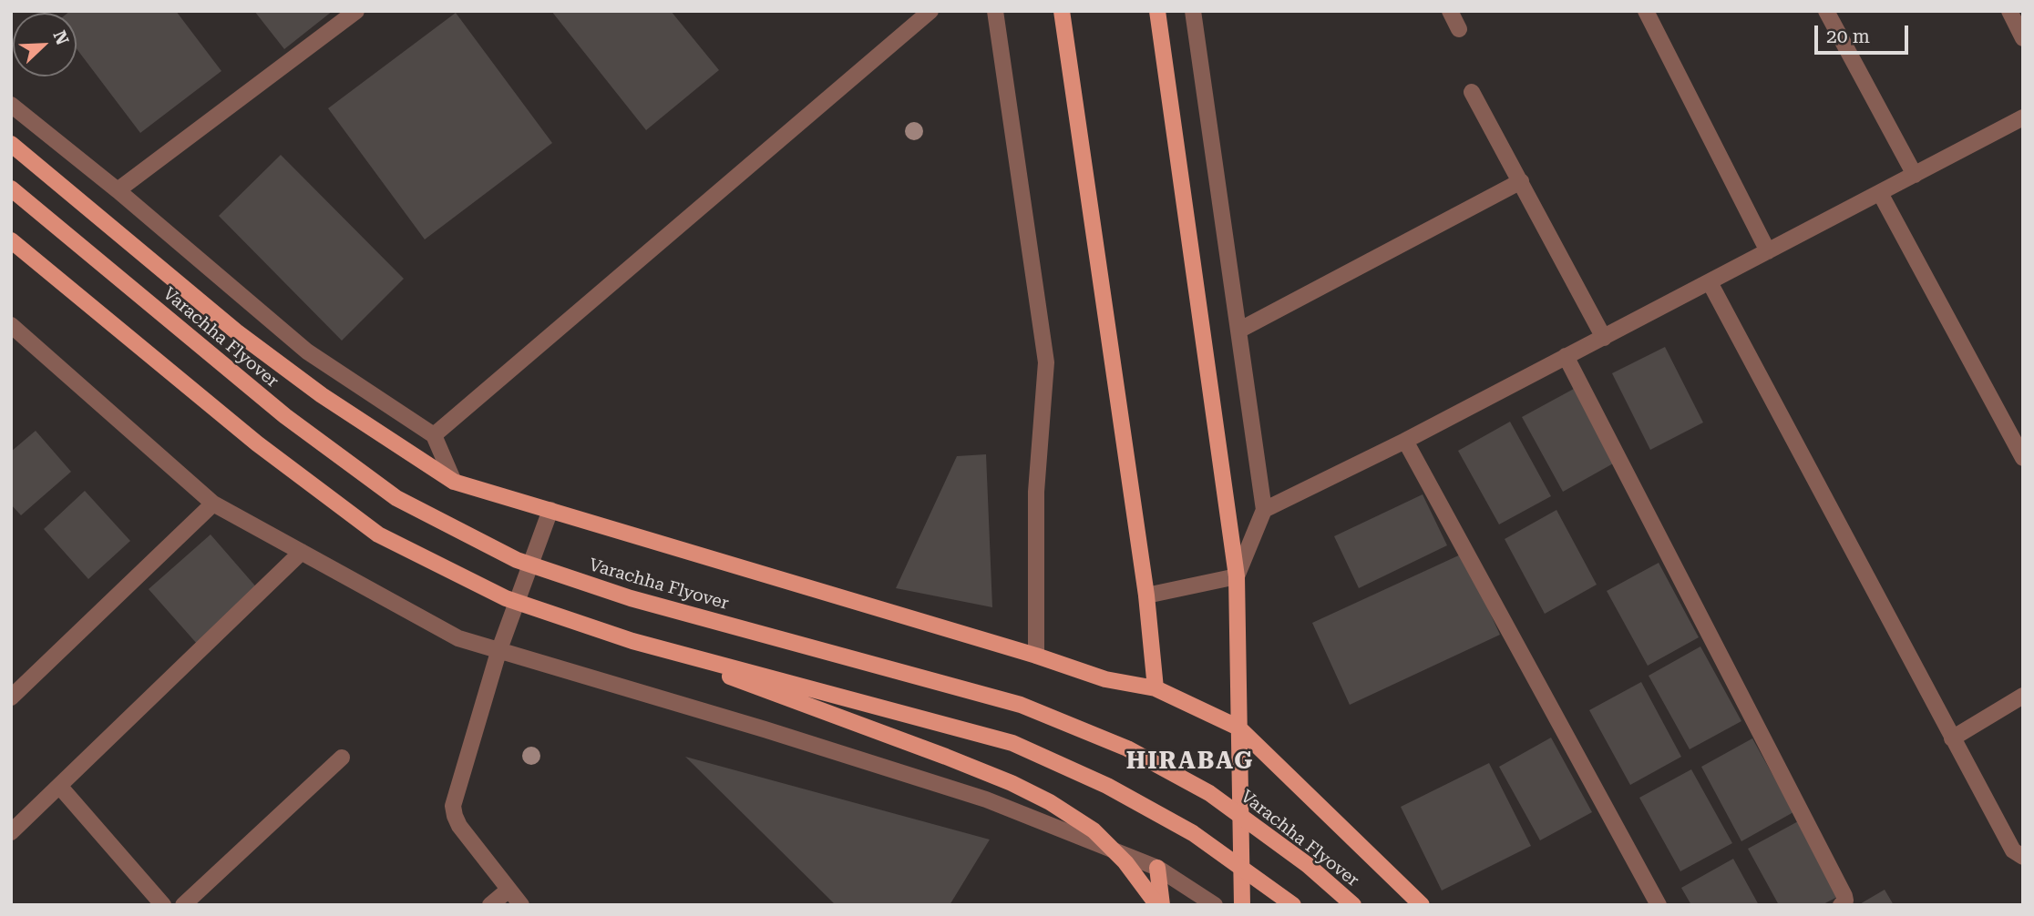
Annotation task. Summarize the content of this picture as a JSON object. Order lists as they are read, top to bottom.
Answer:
{
  "streets": {
    "main road": ["Varachha Flyover"]
  },
  "districts": ["HIRABAG"],
  "scale_bar": "20 m",
  "north": "top right"
}
